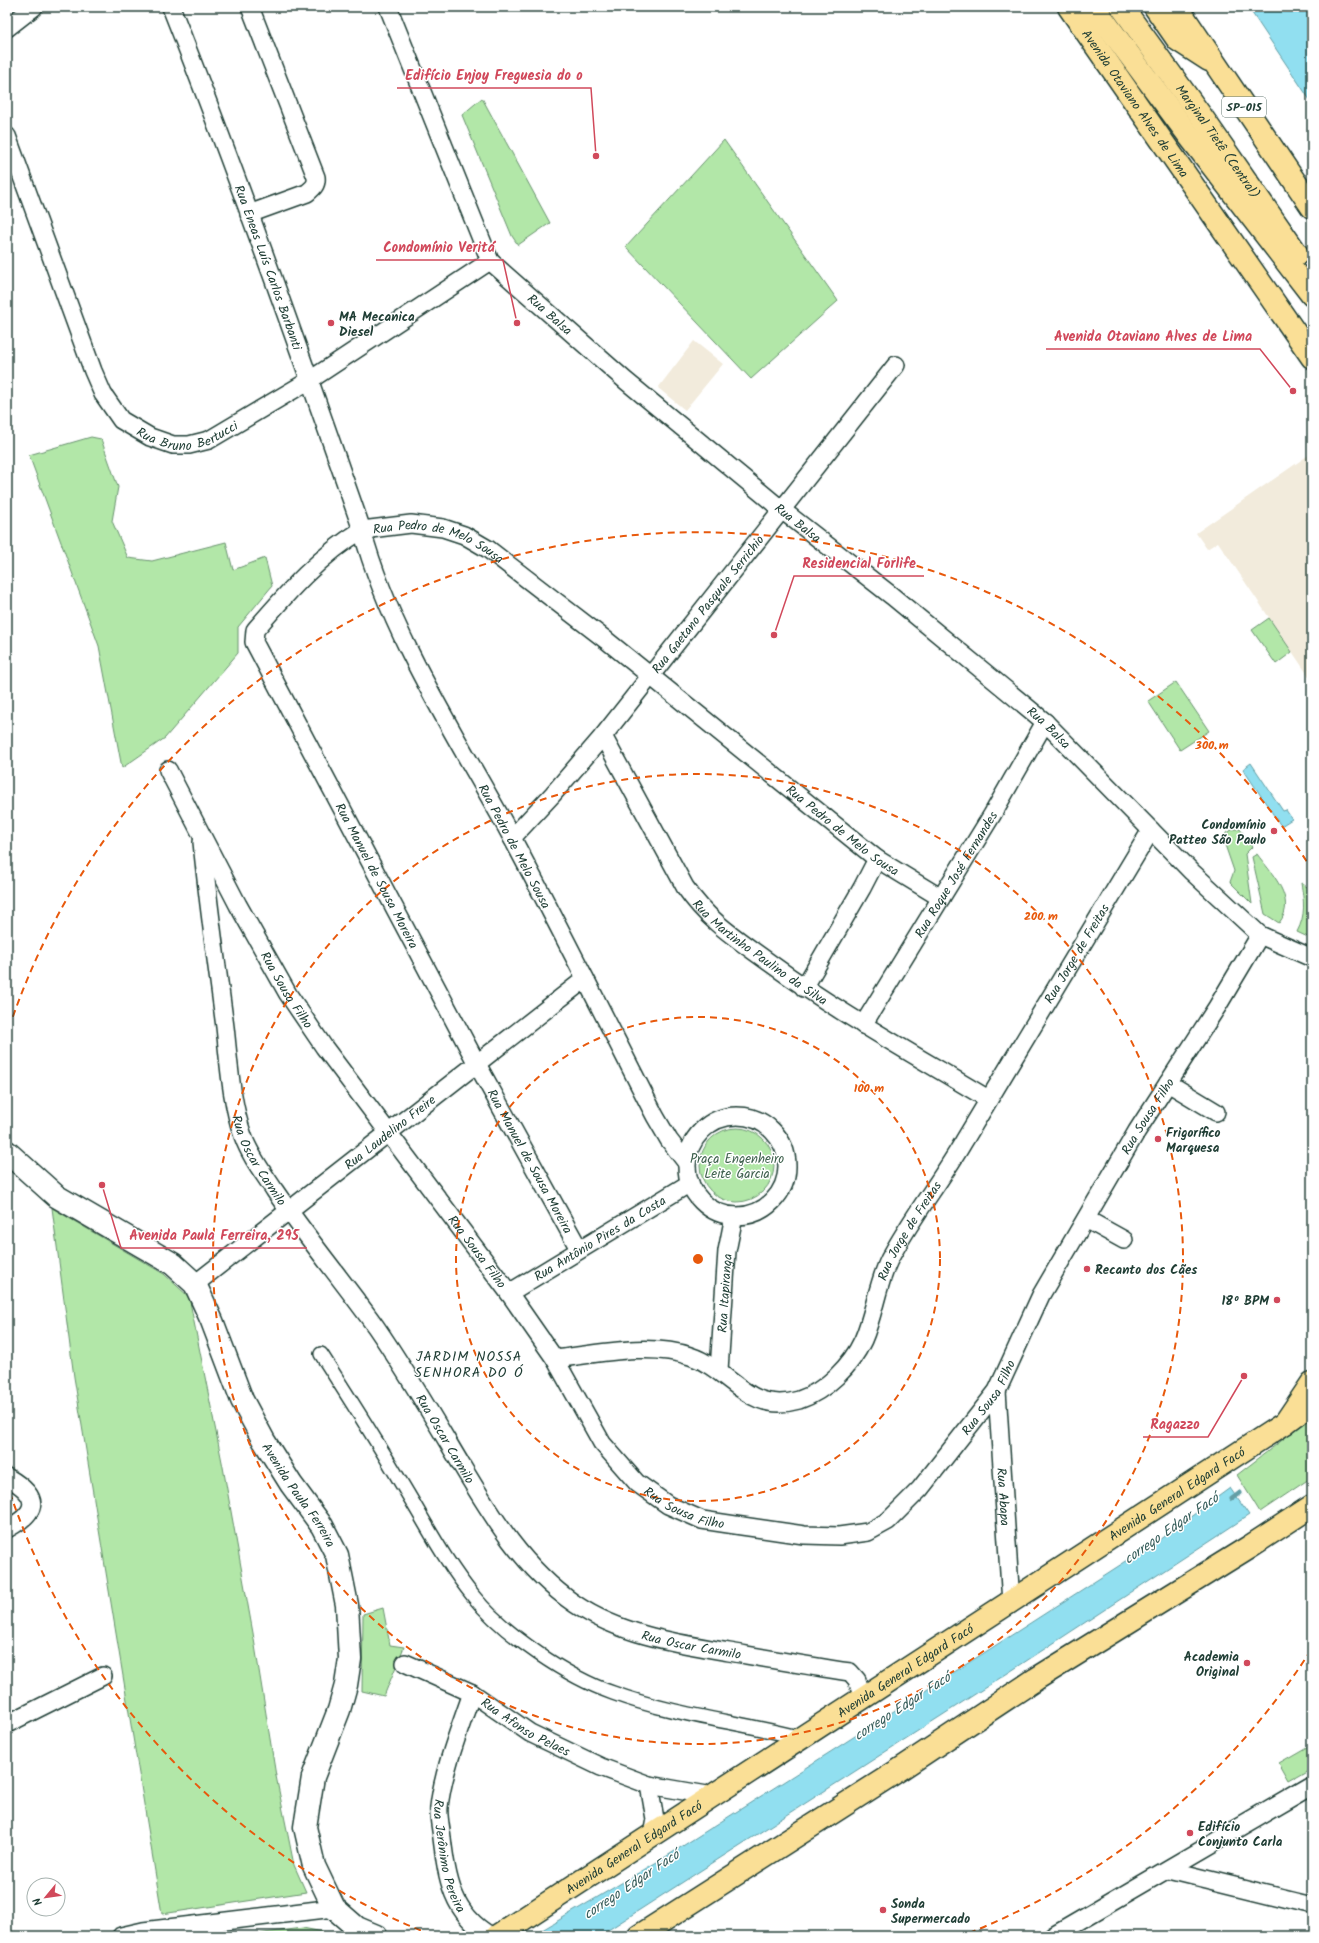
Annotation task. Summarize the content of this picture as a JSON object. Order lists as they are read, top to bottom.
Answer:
{
  "streets": {
    "main road": [
      "Avenida Otaviano Alves de Lima",
      "SP-015",
      "Marginal Tietê (Central)",
      "Avenida General Edgard Facó",
      "Avenida Paula Ferreira"
    ],
    "street": [
      "Rua Eneas Luís Carlos Barbanti",
      "Rua Balsa",
      "Rua Bruno Bertucci",
      "Rua Pedro de Melo Sousa",
      "Rua Gaetano Pasquale Serrichio",
      "Rua Roque José Fernandes",
      "Rua Manuel de Sousa Moreira",
      "Rua Martinho Paulino da Silva",
      "Rua Jorge de Freitas",
      "Rua Sousa Filho",
      "Rua Laudelino Freire",
      "Rua Oscar Carmilo",
      "Rua Antônio Pires da Costa",
      "Rua Itapiranga",
      "Rua Abapa",
      "Rua Afonso Pelaes",
      "Rua Jerônimo Pereira"
    ]
  },
  "crossings": [
    ["Rua Eneas Luís Carlos Barbanti", "Rua Bruno Bertucci"],
    ["Rua Eneas Luís Carlos Barbanti", "Rua Pedro de Melo Sousa"],
    ["Rua Eneas Luís Carlos Barbanti", "Rua Manuel de Sousa Moreira"],
    ["Rua Balsa", "Rua Bruno Bertucci"],
    ["Rua Balsa", "Rua Gaetano Pasquale Serrichio"],
    ["Rua Balsa", "Rua Roque José Fernandes"],
    ["Rua Balsa", "Rua Jorge de Freitas"],
    ["Rua Balsa", "Rua Sousa Filho"],
    ["Rua Pedro de Melo Sousa", "Rua Gaetano Pasquale Serrichio"],
    ["Rua Pedro de Melo Sousa", "Rua Roque José Fernandes"],
    ["Rua Pedro de Melo Sousa", "Rua Manuel de Sousa Moreira"],
    ["Rua Pedro de Melo Sousa", "Rua Laudelino Freire"],
    ["Rua Pedro de Melo Sousa", "Rua Antônio Pires da Costa"],
    ["Rua Pedro de Melo Sousa", "Rua Itapiranga"],
    ["Rua Gaetano Pasquale Serrichio", "Rua Martinho Paulino da Silva"],
    ["Rua Roque José Fernandes", "Rua Martinho Paulino da Silva"],
    ["Rua Manuel de Sousa Moreira", "Rua Laudelino Freire"],
    ["Rua Manuel de Sousa Moreira", "Rua Antônio Pires da Costa"],
    ["Rua Martinho Paulino da Silva", "Rua Jorge de Freitas"],
    ["Rua Jorge de Freitas", "Rua Sousa Filho"],
    ["Rua Jorge de Freitas", "Rua Itapiranga"],
    ["Rua Sousa Filho", "Rua Laudelino Freire"],
    ["Rua Sousa Filho", "Rua Oscar Carmilo"],
    ["Rua Sousa Filho", "Rua Antônio Pires da Costa"],
    ["Rua Sousa Filho", "Rua Abapa"],
    ["Rua Laudelino Freire", "Rua Oscar Carmilo"],
    ["Rua Laudelino Freire", "Avenida Paula Ferreira"],
    ["Rua Oscar Carmilo", "Avenida General Edgard Facó"],
    ["Rua Antônio Pires da Costa", "Rua Itapiranga"],
    ["Avenida General Edgard Facó", "Rua Abapa"],
    ["Avenida General Edgard Facó", "Rua Afonso Pelaes"],
    ["Rua Afonso Pelaes", "Rua Jerônimo Pereira"]
  ],
  "districts": ["JARDIM NOSSA SENHORA DO Ó"],
  "water": ["corrego Edgar Facó"],
  "parks": ["Praça Engenheiro Leite Garcia"],
  "places": [
    "Edifício Enjoy Freguesia do o",
    "MA Mecanica Diesel",
    "Condomínio Veritá",
    "Avenida Otaviano Alves de Lima",
    "Residencial Forlife",
    "Condomínio Patteo São Paulo",
    "Frigorífico Marquesa",
    "Avenida Paula Ferreira, 295",
    "Recanto dos Cães",
    "18º BPM",
    "Ragazzo",
    "Academia Original",
    "Edifício Conjunto Carla",
    "Sonda Supermercado"
  ],
  "north": "bottom left",
  "rings": ["300 m", "200 m", "100 m"]
}
